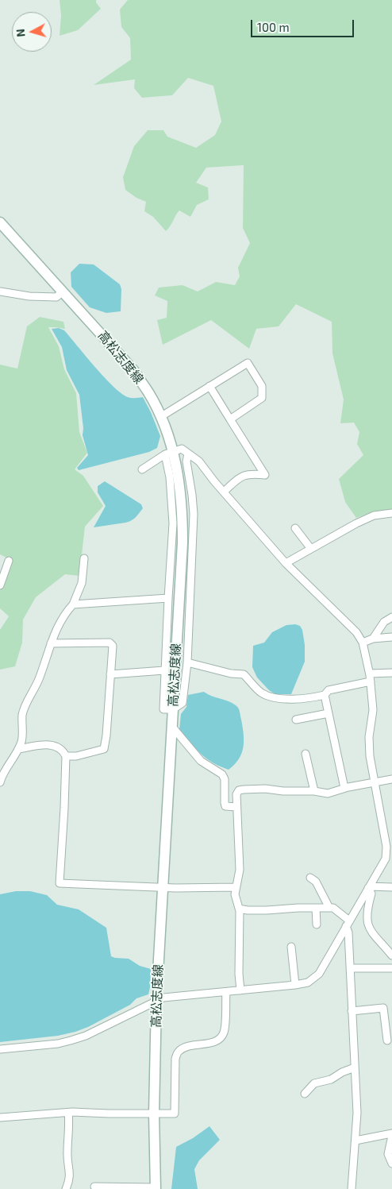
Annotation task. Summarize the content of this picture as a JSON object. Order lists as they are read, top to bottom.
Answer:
{
  "streets": {
    "main road": ["高松志度線"]
  },
  "scale_bar": "100 m",
  "north": "left"
}
